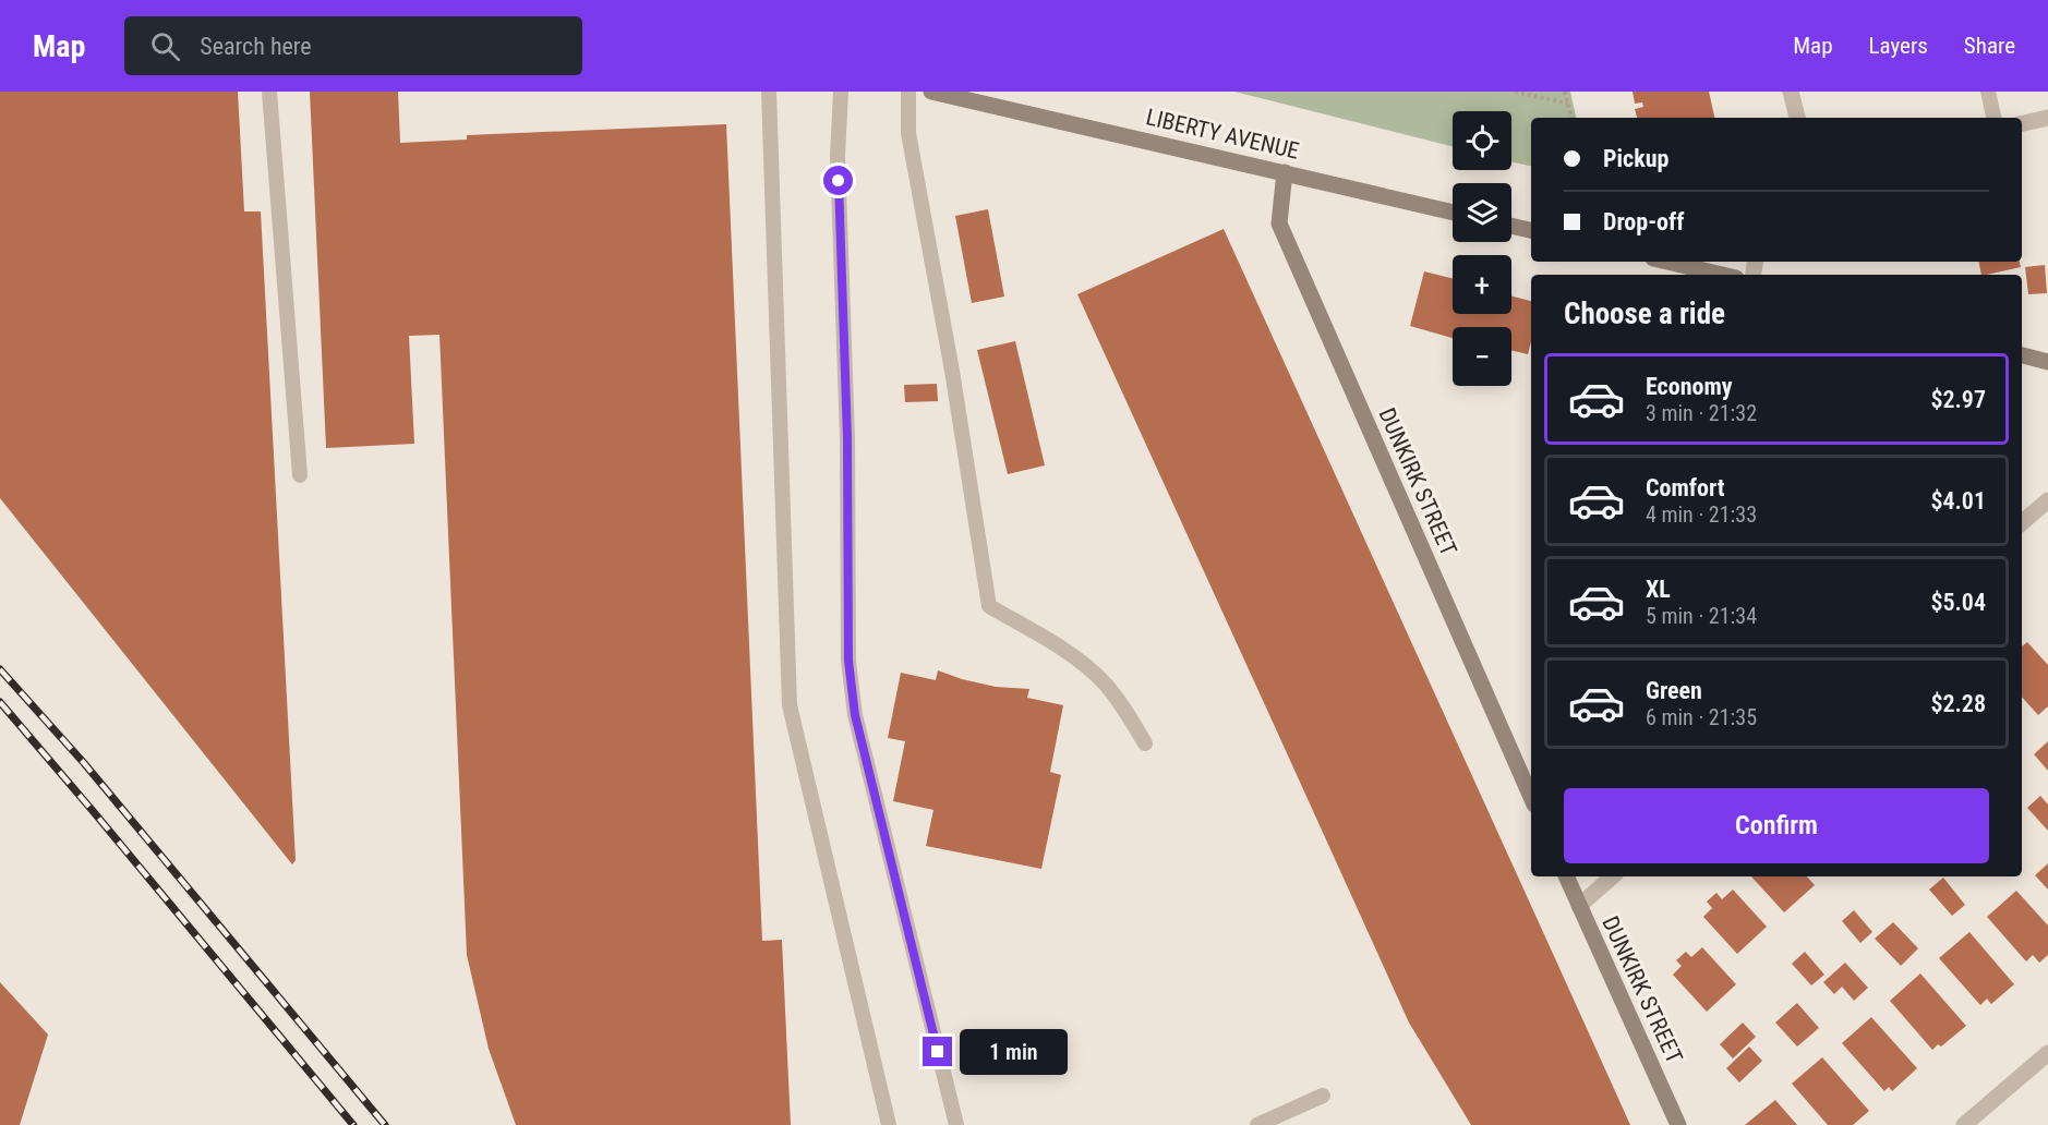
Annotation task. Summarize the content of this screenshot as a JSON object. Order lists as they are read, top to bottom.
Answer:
{
  "streets": {
    "main road": ["LIBERTY AVENUE", "DUNKIRK STREET"]
  },
  "crossings": [
    ["LIBERTY AVENUE", "DUNKIRK STREET"]
  ],
  "page": {
    "header": "Map",
    "search": "Search here",
    "nav": ["Map", "Layers", "Share"],
    "map_buttons": ["+", "−"],
    "banner": ["Pickup", "Drop-off"],
    "heading": "Choose a ride",
    "list": [
      {
        "name": "Economy",
        "note": "3 min · 21:32",
        "value": "$2.97"
      },
      {
        "name": "Comfort",
        "note": "4 min · 21:33",
        "value": "$4.01"
      },
      {
        "name": "XL",
        "note": "5 min · 21:34",
        "value": "$5.04"
      },
      {
        "name": "Green",
        "note": "6 min · 21:35",
        "value": "$2.28"
      }
    ],
    "buttons": "Confirm",
    "bubble": "1 min"
  }
}
